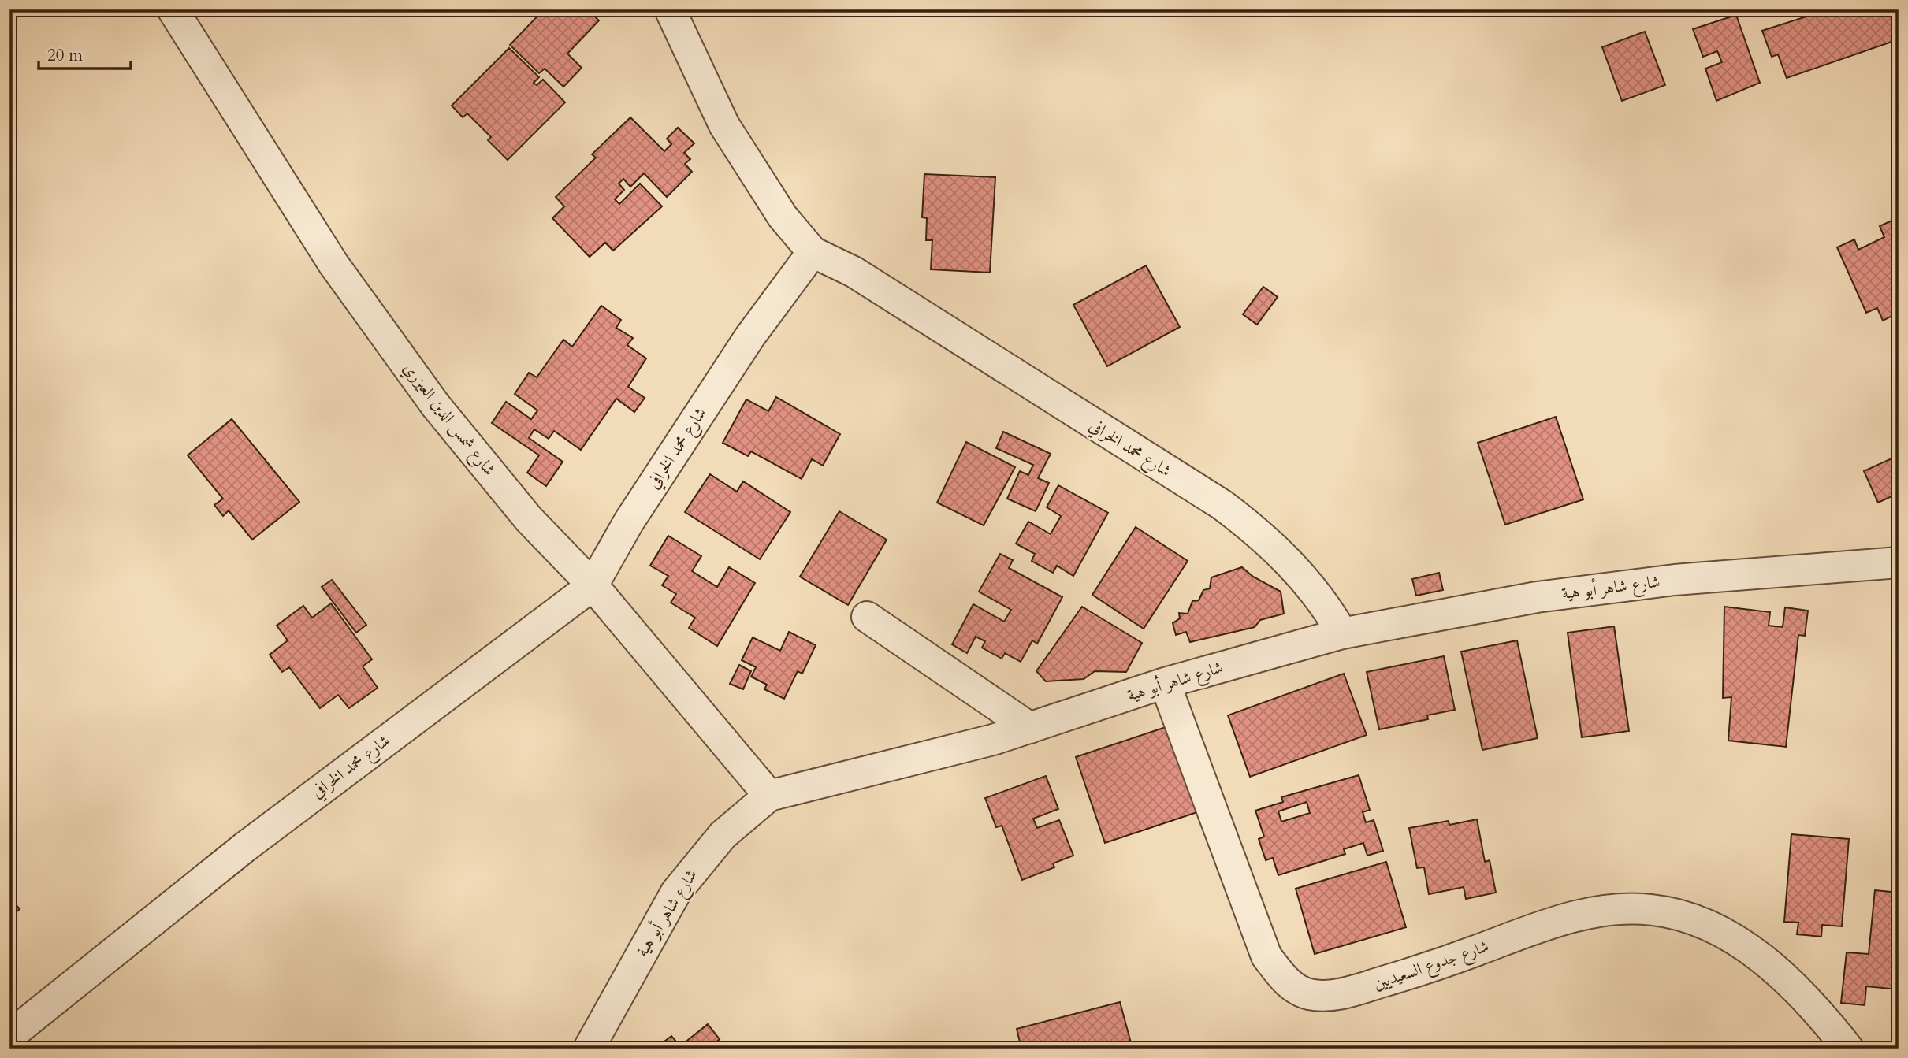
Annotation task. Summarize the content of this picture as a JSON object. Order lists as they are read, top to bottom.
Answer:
{
  "streets": {
    "street": [
      "شارع شمس الدين العيزري",
      "شارع محمد الخرافي",
      "شارع شاهر أبو هية",
      "شارع جدوع السعيديين"
    ]
  },
  "crossings": [
    ["شارع شمس الدين العيزري", "شارع محمد الخرافي"],
    ["شارع شمس الدين العيزري", "شارع شاهر أبو هية"],
    ["شارع محمد الخرافي", "شارع شاهر أبو هية"],
    ["شارع شاهر أبو هية", "شارع جدوع السعيديين"]
  ],
  "scale_bar": "20 m"
}
